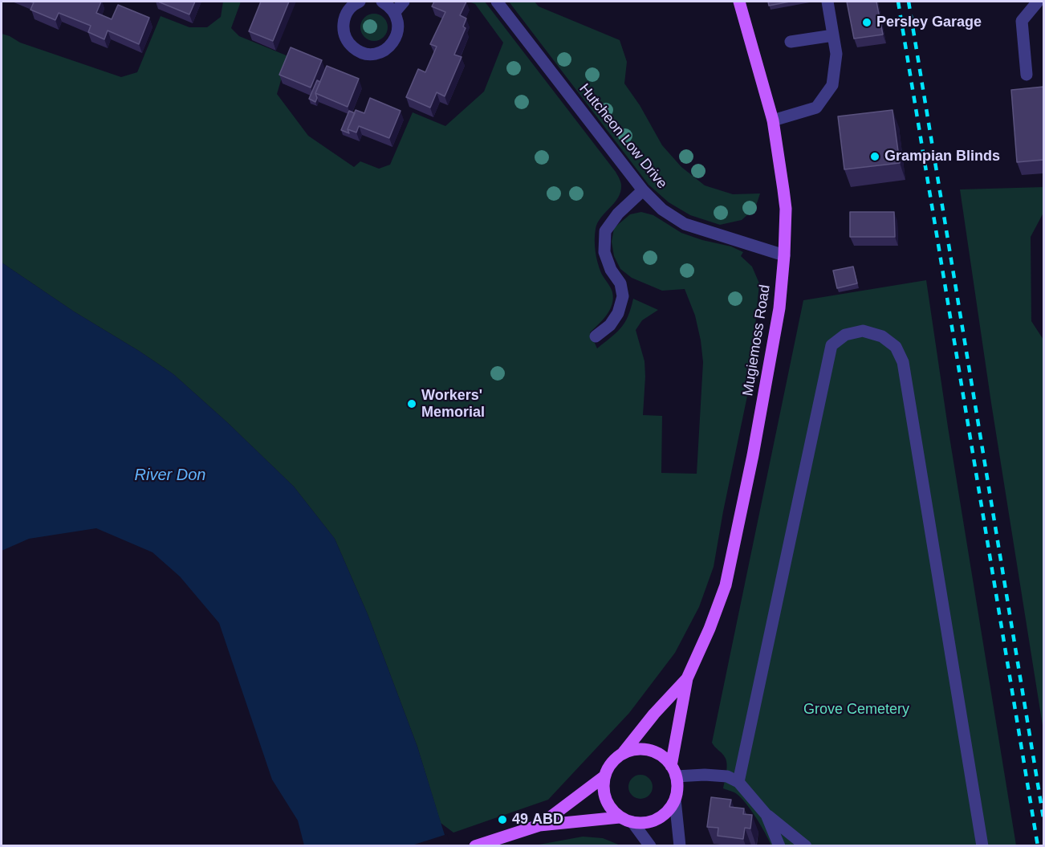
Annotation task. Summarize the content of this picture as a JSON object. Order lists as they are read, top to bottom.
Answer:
{
  "streets": {
    "main road": ["Mugiemoss Road"],
    "street": ["Hutcheon Low Drive"]
  },
  "crossings": [
    ["Hutcheon Low Drive", "Mugiemoss Road"]
  ],
  "water": ["River Don"],
  "parks": ["Grove Cemetery"],
  "places": [
    "Persley Garage",
    "Grampian Blinds",
    "Workers' Memorial",
    "49 ABD"
  ]
}
